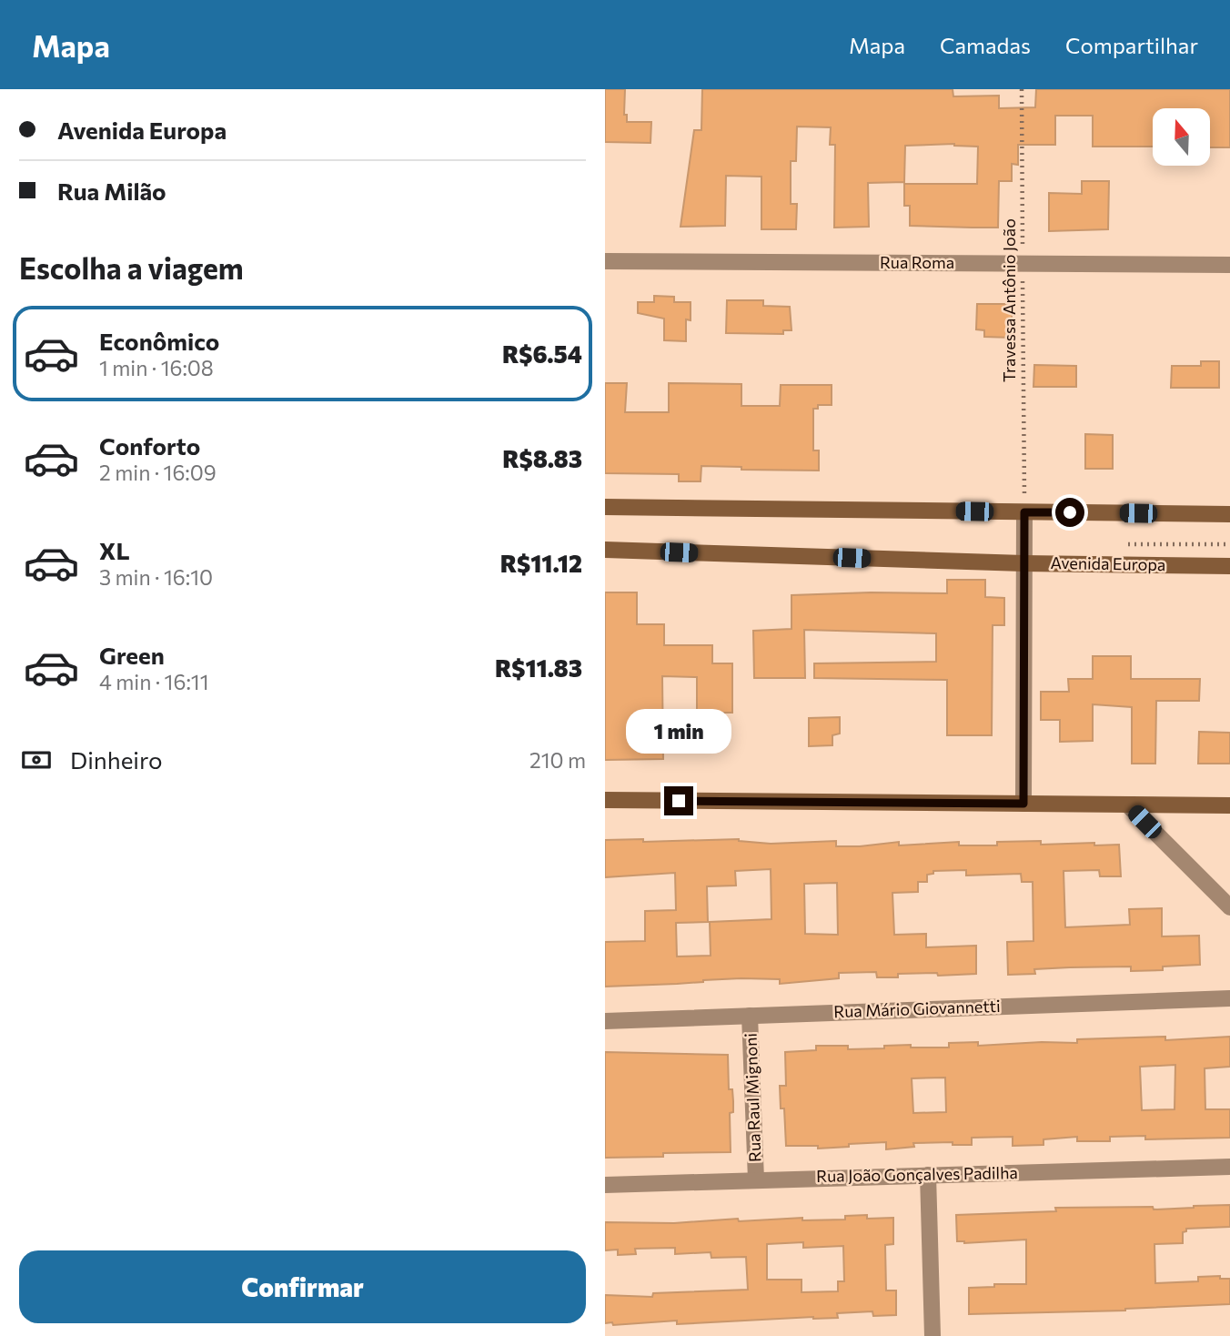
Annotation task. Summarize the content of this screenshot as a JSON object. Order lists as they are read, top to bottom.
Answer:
{
  "streets": {
    "main road": ["Avenida Europa"],
    "street": [
      "Rua Roma",
      "Rua Mário Giovannetti",
      "Rua Raul Mignoni",
      "Rua João Gonçalves Padilha"
    ],
    "path": ["Travessa Antônio João"]
  },
  "crossings": [
    ["Rua Roma", "Travessa Antônio João"],
    ["Rua Mário Giovannetti", "Rua Raul Mignoni"],
    ["Rua Raul Mignoni", "Rua João Gonçalves Padilha"]
  ],
  "north": "top",
  "page": {
    "header": "Mapa",
    "nav": ["Mapa", "Camadas", "Compartilhar"],
    "banner": ["Avenida Europa", "Rua Milão"],
    "heading": "Escolha a viagem",
    "list": [
      {
        "name": "Econômico",
        "note": "1 min · 16:08",
        "value": "R$6.54"
      },
      {
        "name": "Conforto",
        "note": "2 min · 16:09",
        "value": "R$8.83"
      },
      {
        "name": "XL",
        "note": "3 min · 16:10",
        "value": "R$11.12"
      },
      {
        "name": "Green",
        "note": "4 min · 16:11",
        "value": "R$11.83"
      }
    ],
    "bubble": "1 min",
    "pay": ["Dinheiro", "210 m"],
    "buttons": "Confirmar"
  }
}
